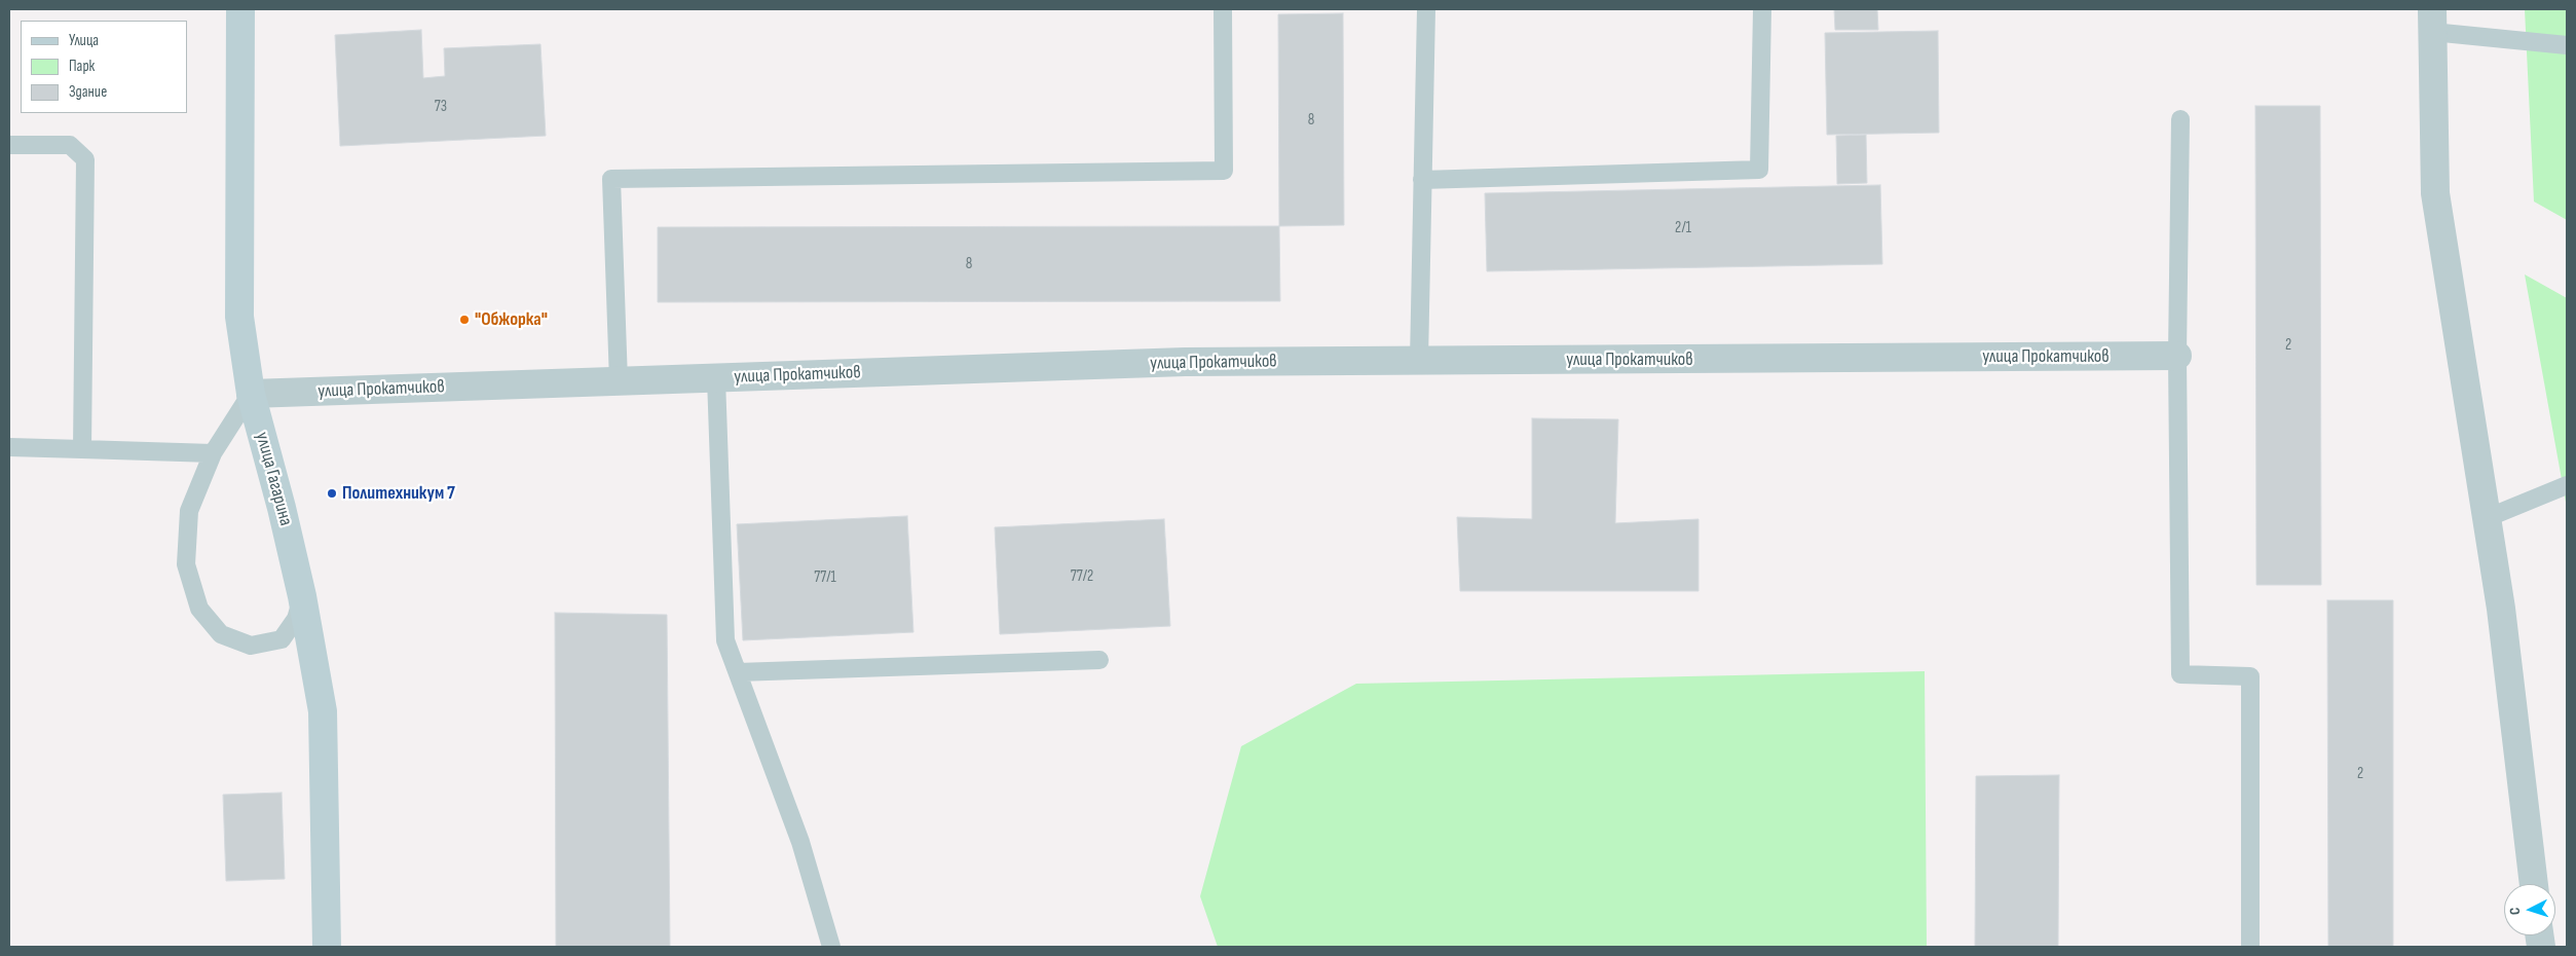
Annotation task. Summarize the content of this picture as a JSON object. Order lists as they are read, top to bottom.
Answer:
{
  "streets": {
    "street": ["улица Прокатчиков", "улица Гагарина"]
  },
  "crossings": [
    ["улица Прокатчиков", "улица Гагарина"]
  ],
  "places": ["\"Обжорка\"", "Политехникум 7"],
  "house_numbers": [
    "73",
    "8",
    "2/1",
    "8",
    "2",
    "77/2",
    "77/1",
    "2"
  ],
  "legend": ["Улица", "Парк", "Здание"],
  "north": "left"
}
